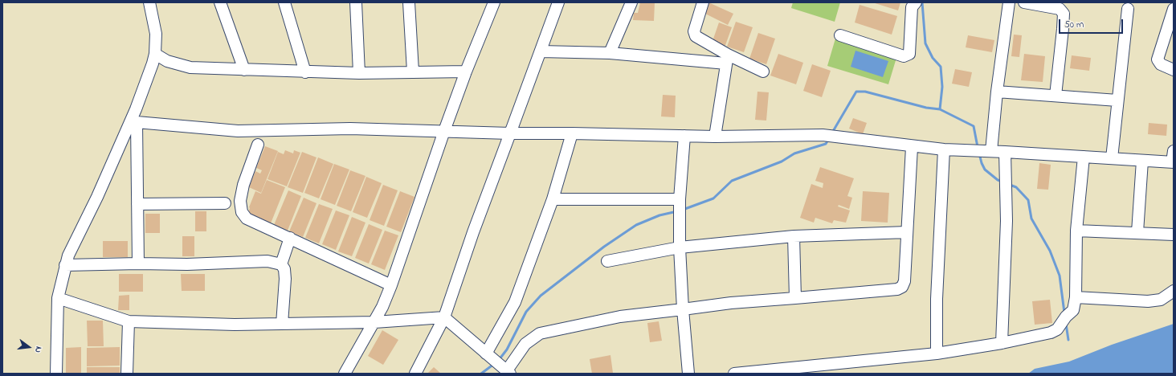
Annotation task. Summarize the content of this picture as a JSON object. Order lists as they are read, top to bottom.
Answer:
{
  "scale_bar": "50 m",
  "north": "right"
}
